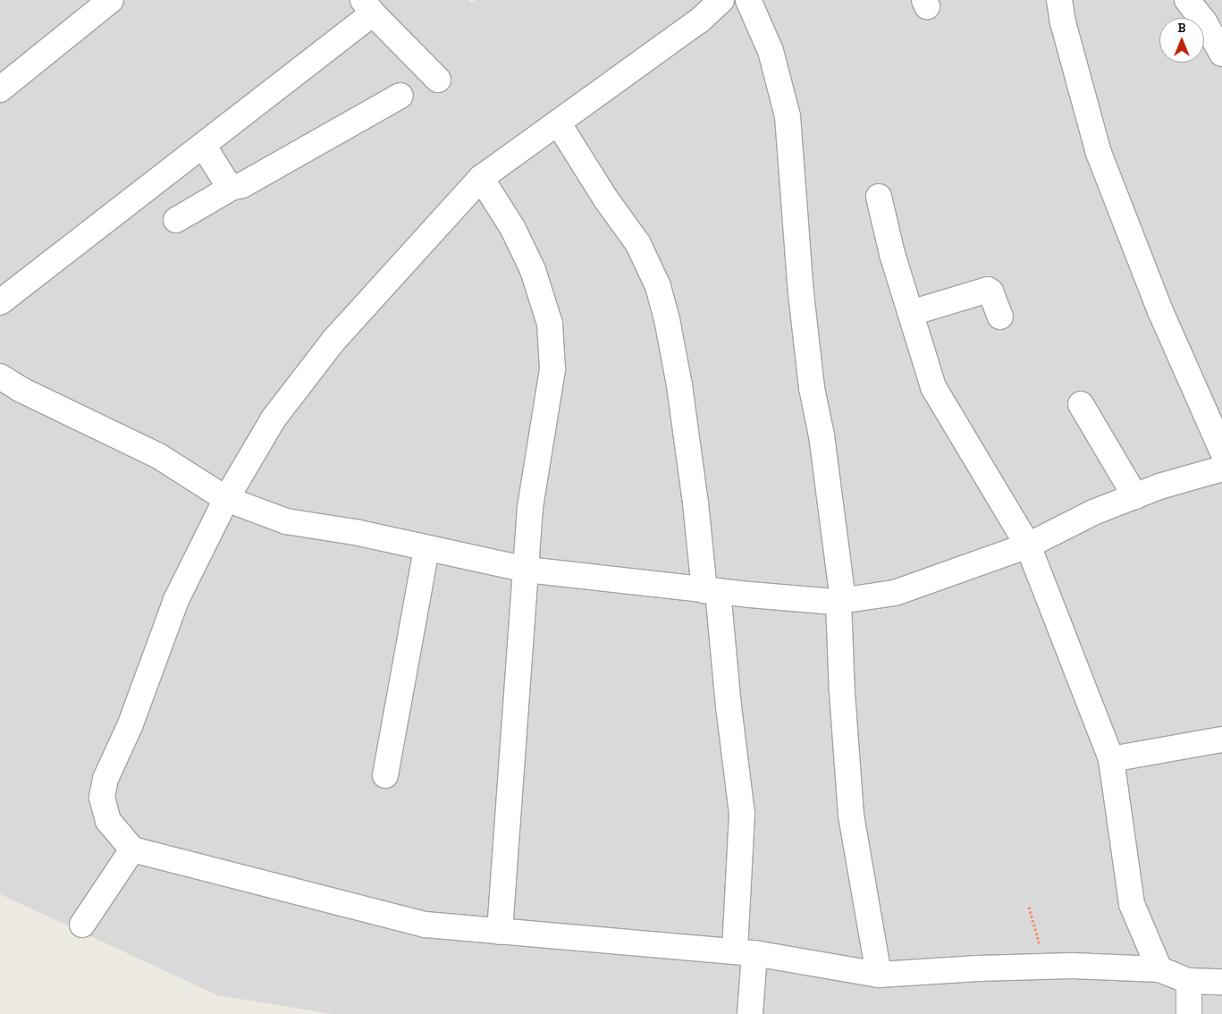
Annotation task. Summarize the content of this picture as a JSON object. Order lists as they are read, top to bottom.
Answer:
{
  "north": "top"
}
